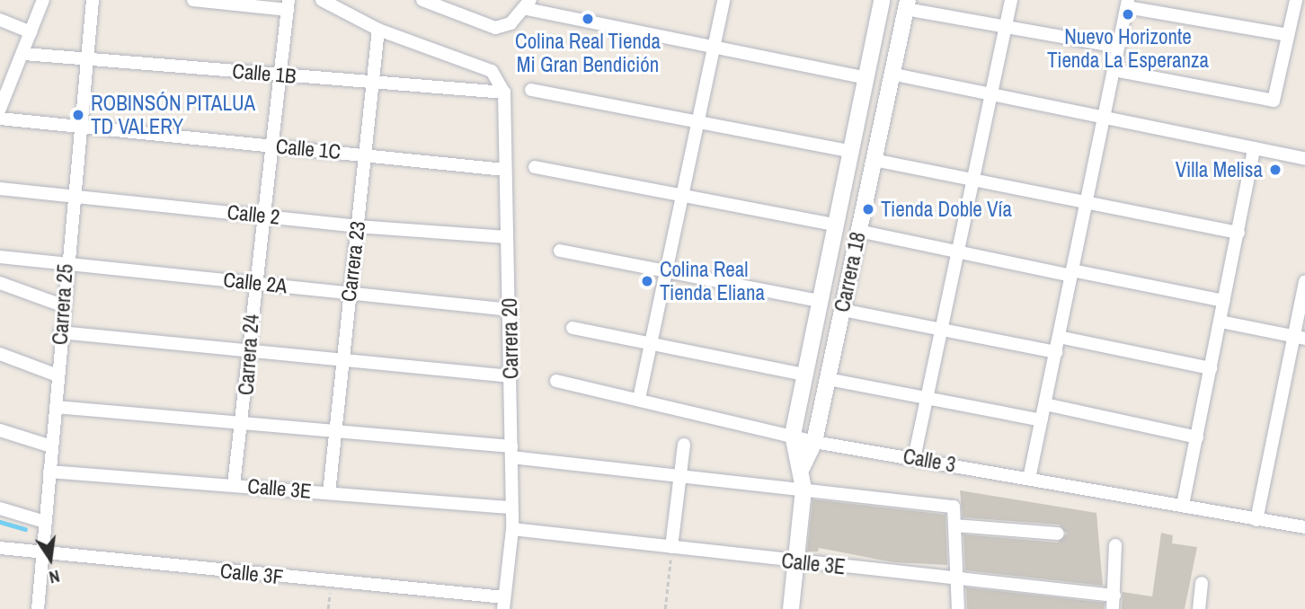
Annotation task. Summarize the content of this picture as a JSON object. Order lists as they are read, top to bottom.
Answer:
{
  "streets": {
    "street": [
      "Calle 1B",
      "Calle 1C",
      "Calle 2",
      "Carrera 23",
      "Carrera 18",
      "Calle 2A",
      "Carrera 25",
      "Carrera 20",
      "Carrera 24",
      "Calle 3",
      "Calle 3E",
      "Calle 3F"
    ]
  },
  "crossings": [
    ["Calle 1B", "Carrera 23"],
    ["Calle 1B", "Carrera 25"],
    ["Calle 1B", "Carrera 20"],
    ["Calle 1B", "Carrera 24"],
    ["Calle 1C", "Carrera 23"],
    ["Calle 1C", "Carrera 25"],
    ["Calle 1C", "Carrera 20"],
    ["Calle 1C", "Carrera 24"],
    ["Calle 2", "Carrera 23"],
    ["Calle 2", "Carrera 25"],
    ["Calle 2", "Carrera 20"],
    ["Calle 2", "Carrera 24"],
    ["Carrera 23", "Calle 2A"],
    ["Carrera 23", "Calle 3E"],
    ["Carrera 18", "Calle 3"],
    ["Carrera 18", "Calle 3E"],
    ["Calle 2A", "Carrera 25"],
    ["Calle 2A", "Carrera 20"],
    ["Calle 2A", "Carrera 24"],
    ["Carrera 25", "Calle 3E"],
    ["Carrera 25", "Calle 3F"],
    ["Carrera 20", "Calle 3E"],
    ["Carrera 20", "Calle 3F"],
    ["Carrera 24", "Calle 3E"]
  ],
  "places": [
    "Nuevo Horizonte Tienda La Esperanza",
    "Colina Real Tienda Mi Gran Bendición",
    "ROBINSÓN PITALUA TD VALERY",
    "Villa Melisa",
    "Tienda Doble Vía",
    "Colina Real Tienda Eliana"
  ],
  "north": "bottom"
}
